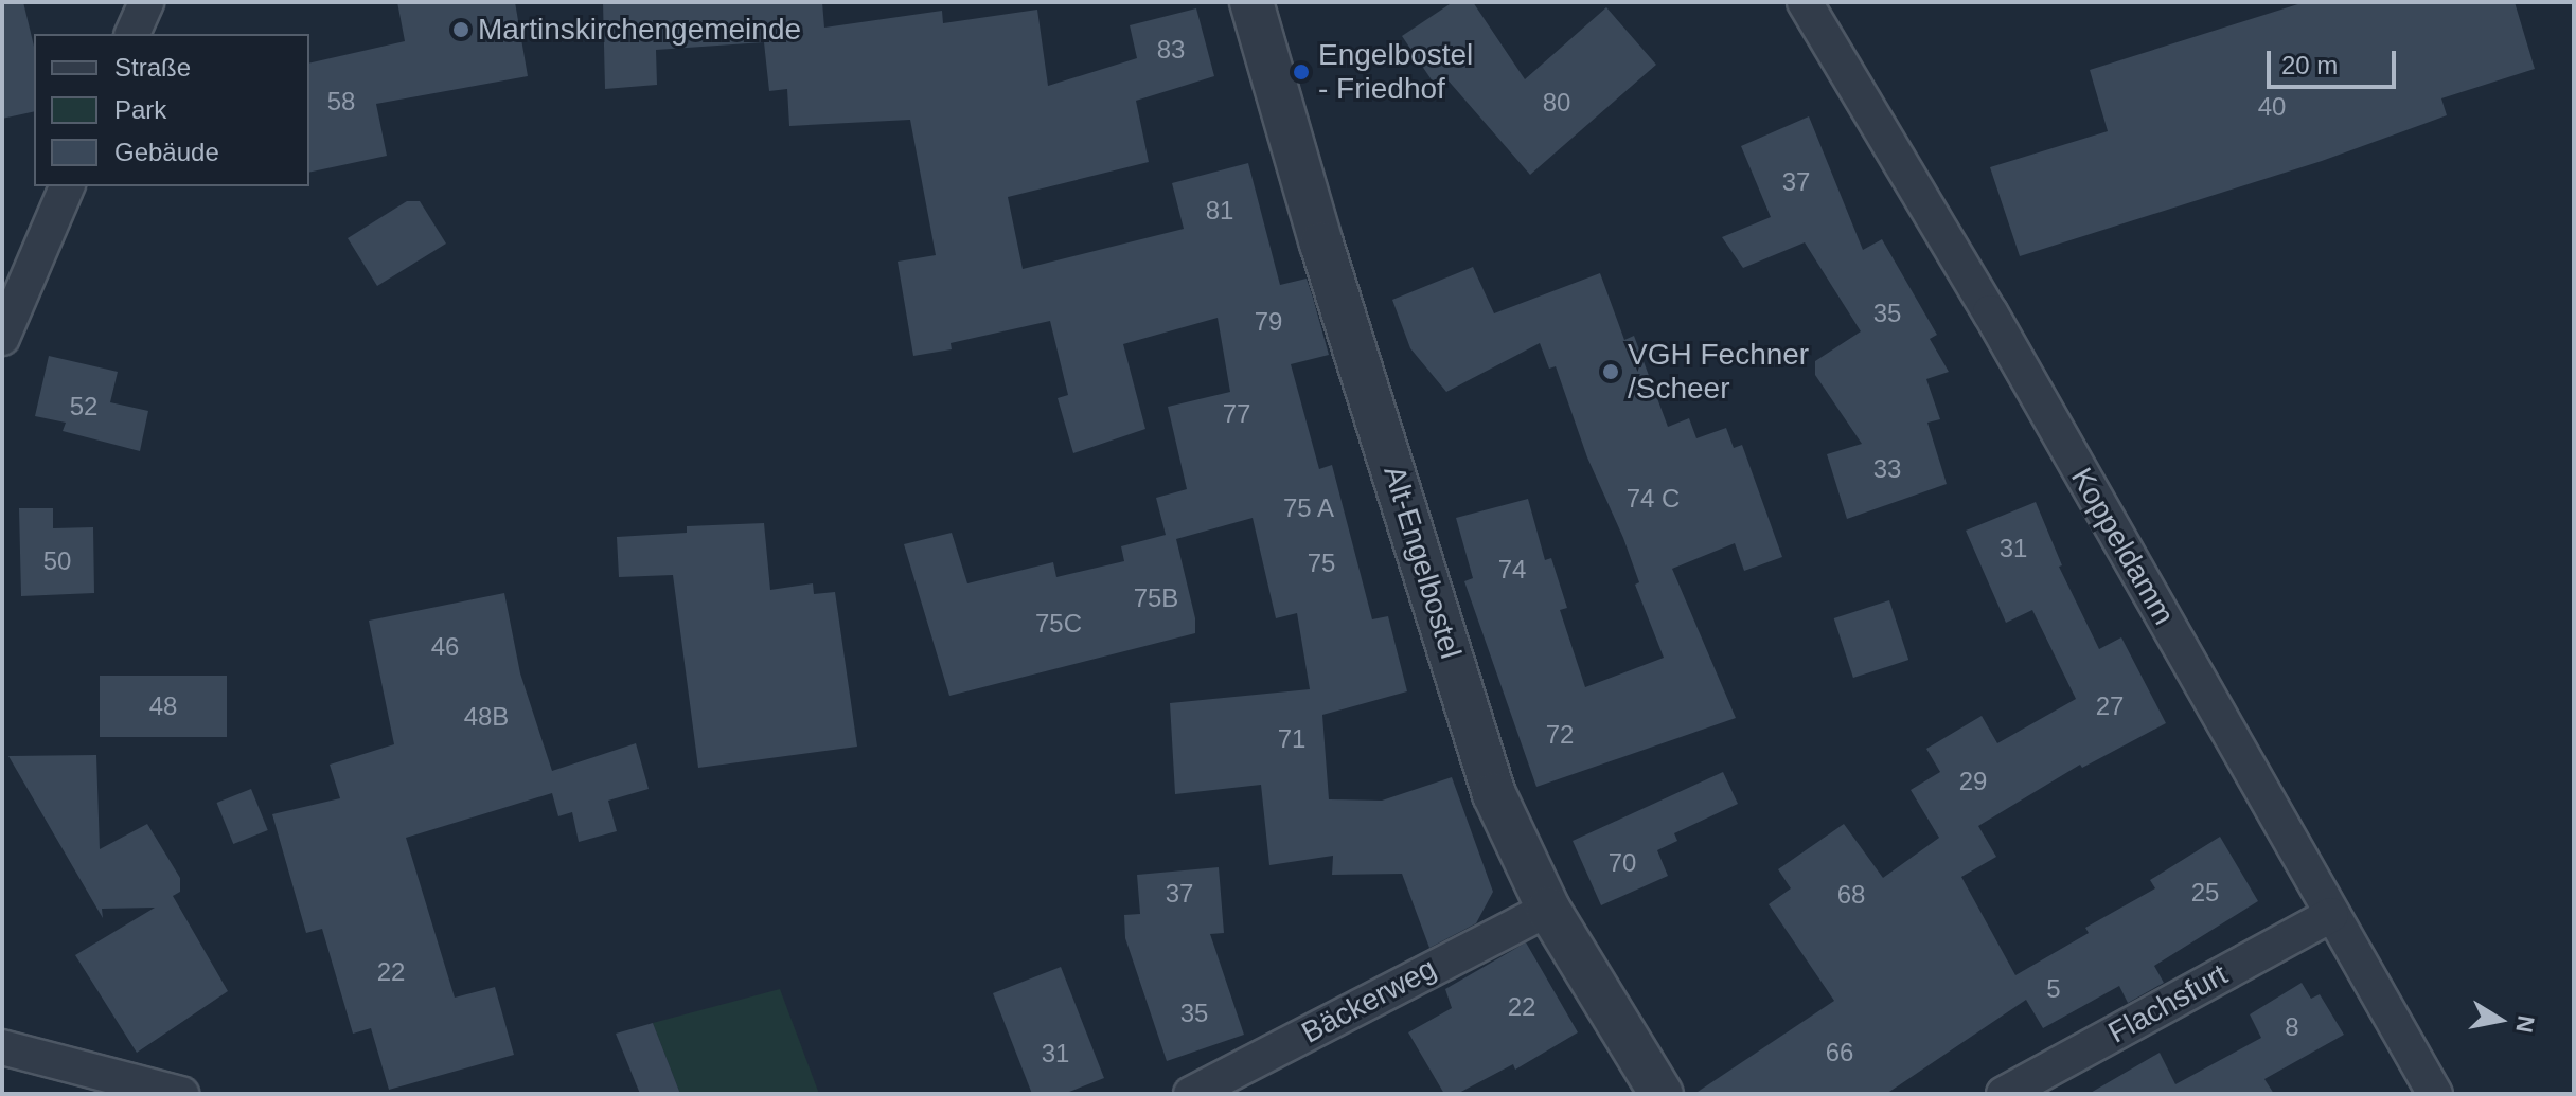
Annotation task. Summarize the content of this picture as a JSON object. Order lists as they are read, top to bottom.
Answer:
{
  "streets": {
    "street": [
      "Koppeldamm",
      "Alt-Engelbostel",
      "Bäckerweg",
      "Flachsfurt"
    ]
  },
  "crossings": [
    ["Koppeldamm", "Flachsfurt"],
    ["Alt-Engelbostel", "Bäckerweg"]
  ],
  "places": ["Martinskirchengemeinde", "Engelbostel - Friedhof", "VGH Fechner /Scheer"],
  "house_numbers": [
    "83",
    "58",
    "80",
    "40",
    "37",
    "81",
    "35",
    "79",
    "52",
    "77",
    "33",
    "74 C",
    "75 A",
    "31",
    "50",
    "75",
    "74",
    "75B",
    "75C",
    "46",
    "48",
    "27",
    "48B",
    "72",
    "71",
    "29",
    "70",
    "25",
    "37",
    "68",
    "22",
    "5",
    "22",
    "35",
    "8",
    "66",
    "31"
  ],
  "legend": ["Straße", "Park", "Gebäude"],
  "scale_bar": "20 m",
  "north": "right"
}
